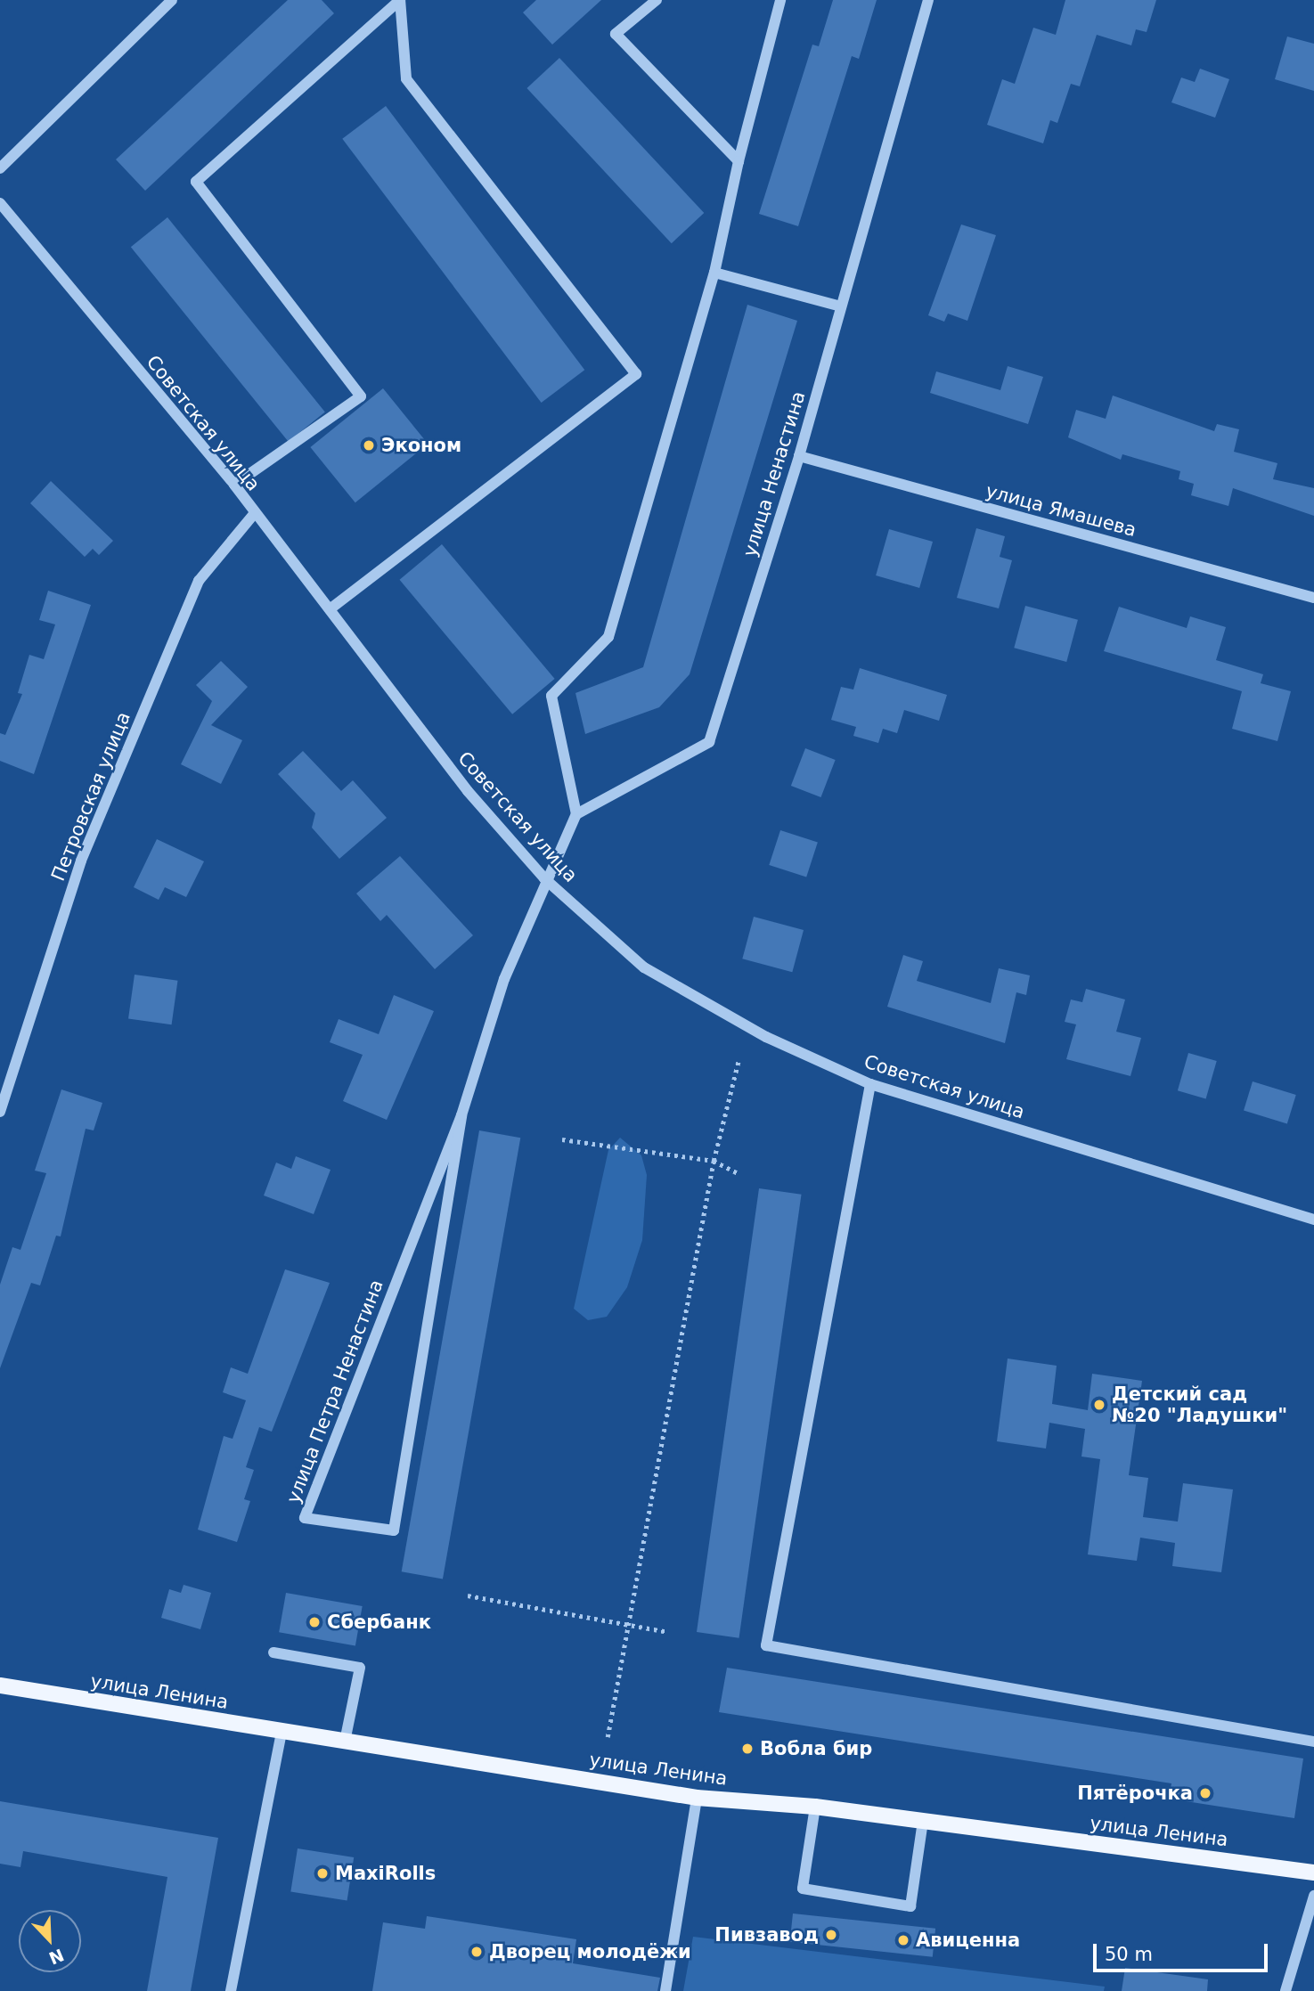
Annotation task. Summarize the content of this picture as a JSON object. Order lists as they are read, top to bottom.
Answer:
{
  "streets": {
    "main road": ["улица Ленина"],
    "street": [
      "Советская улица",
      "улица Ненастина",
      "улица Ямашева",
      "Петровская улица",
      "улица Петра Ненастина"
    ]
  },
  "crossings": [
    ["Советская улица", "Петровская улица"],
    ["Советская улица", "улица Петра Ненастина"],
    ["улица Ненастина", "улица Ямашева"]
  ],
  "places": [
    "Эконом",
    "Детский сад №20 \"Ладушки\"",
    "Сбербанк",
    "Вобла бир",
    "Пятёрочка",
    "MaxiRolls",
    "Пивзавод",
    "Авиценна",
    "Дворец молодёжи"
  ],
  "scale_bar": "50 m",
  "north": "bottom right"
}
